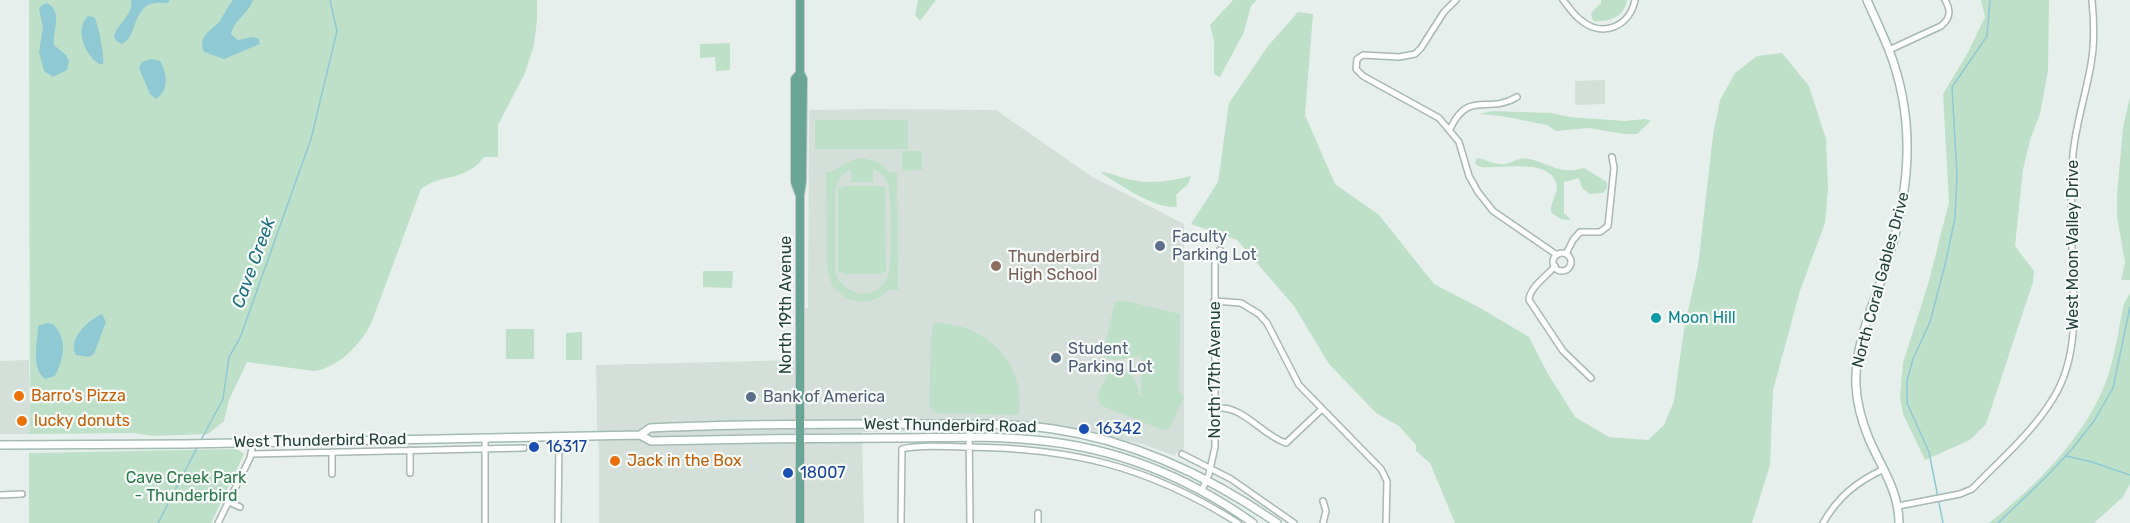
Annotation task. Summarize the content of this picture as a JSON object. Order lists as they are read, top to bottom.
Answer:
{
  "streets": {
    "main road": ["North Coral Gables Drive", "North 19th Avenue", "West Thunderbird Road"],
    "street": ["West Moon Valley Drive", "North 17th Avenue"]
  },
  "crossings": [
    ["West Moon Valley Drive", "North Coral Gables Drive"],
    ["North 19th Avenue", "West Thunderbird Road"],
    ["North 17th Avenue", "West Thunderbird Road"]
  ],
  "water": ["Cave Creek"],
  "parks": ["Cave Creek Park - Thunderbird"],
  "places": [
    "Faculty Parking Lot",
    "Thunderbird High School",
    "Moon Hill",
    "Student Parking Lot",
    "Barro's Pizza",
    "Bank of America",
    "lucky donuts",
    "16342",
    "16317",
    "Jack in the Box",
    "18007"
  ]
}
